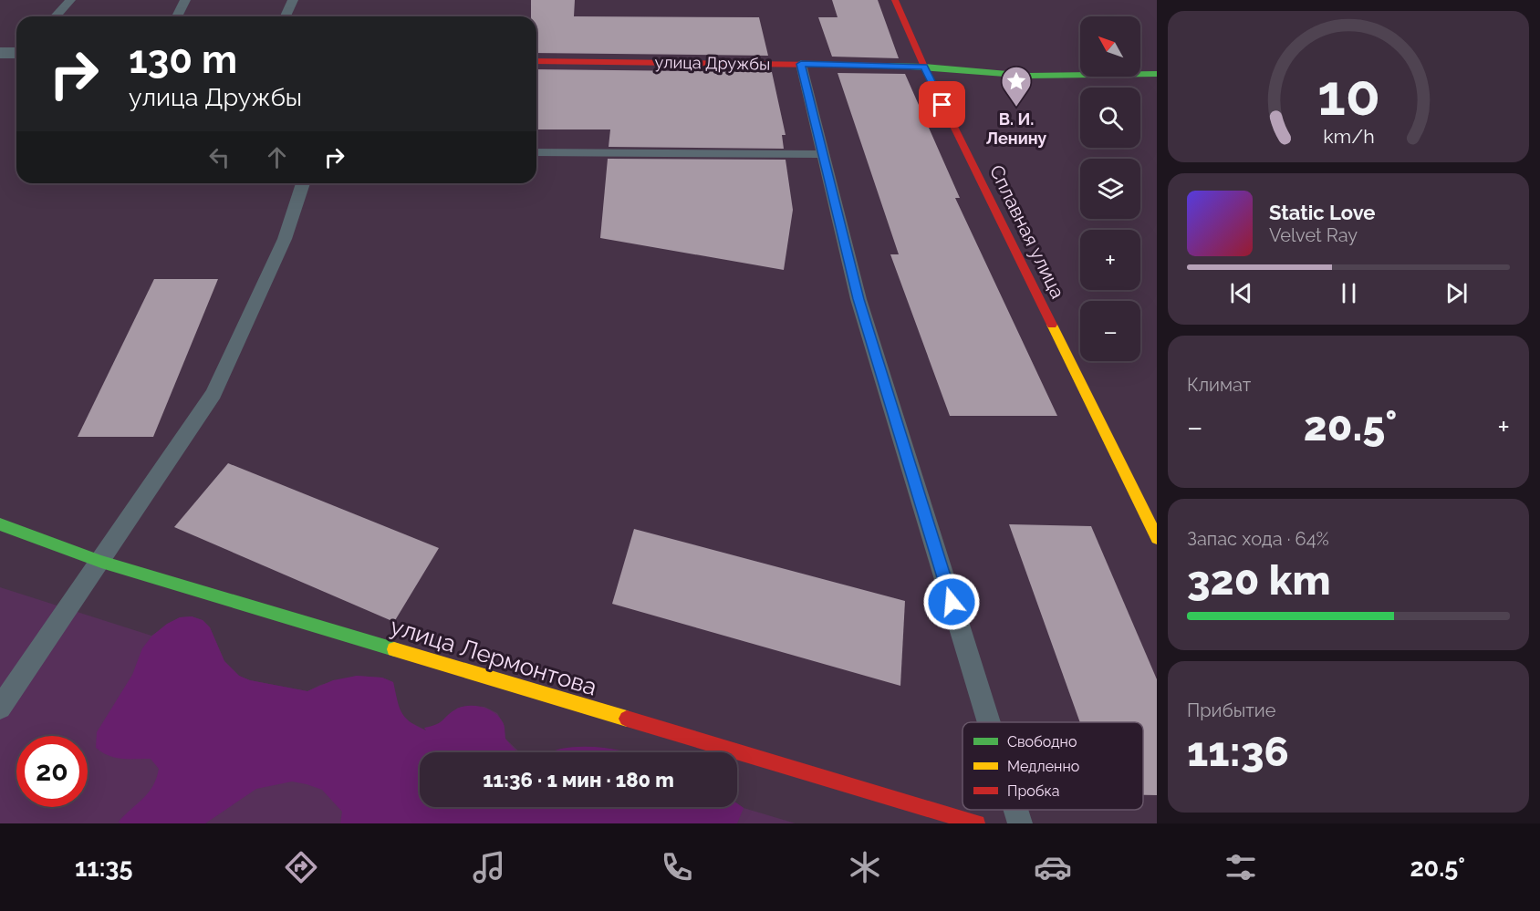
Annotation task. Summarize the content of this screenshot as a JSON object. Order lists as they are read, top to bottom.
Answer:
{
  "streets": {
    "street": ["улица Дружбы", "Сплавная улица", "улица Лермонтова"]
  },
  "crossings": [
    ["улица Дружбы", "Сплавная улица"]
  ],
  "places": {
    "place": ["В. И. Ленину"]
  },
  "legend": ["Свободно", "Медленно", "Пробка"],
  "north": "top left",
  "page": {
    "map_buttons": ["+", "−"],
    "turn": ["130 m", "улица Дружбы"],
    "song": ["Static Love", "Velvet Ray"],
    "tile": [
      "Климат",
      ["Запас хода · 64%", "320 km"],
      ["Прибытие", "11:36"]
    ],
    "heat": ["−", "20.5°", "+"],
    "limit": "20",
    "trip": "11:36 · 1 мин · 180 m",
    "tabs": ["11:35", "20.5°"],
    "gauge": ["10", "km/h"]
  }
}
